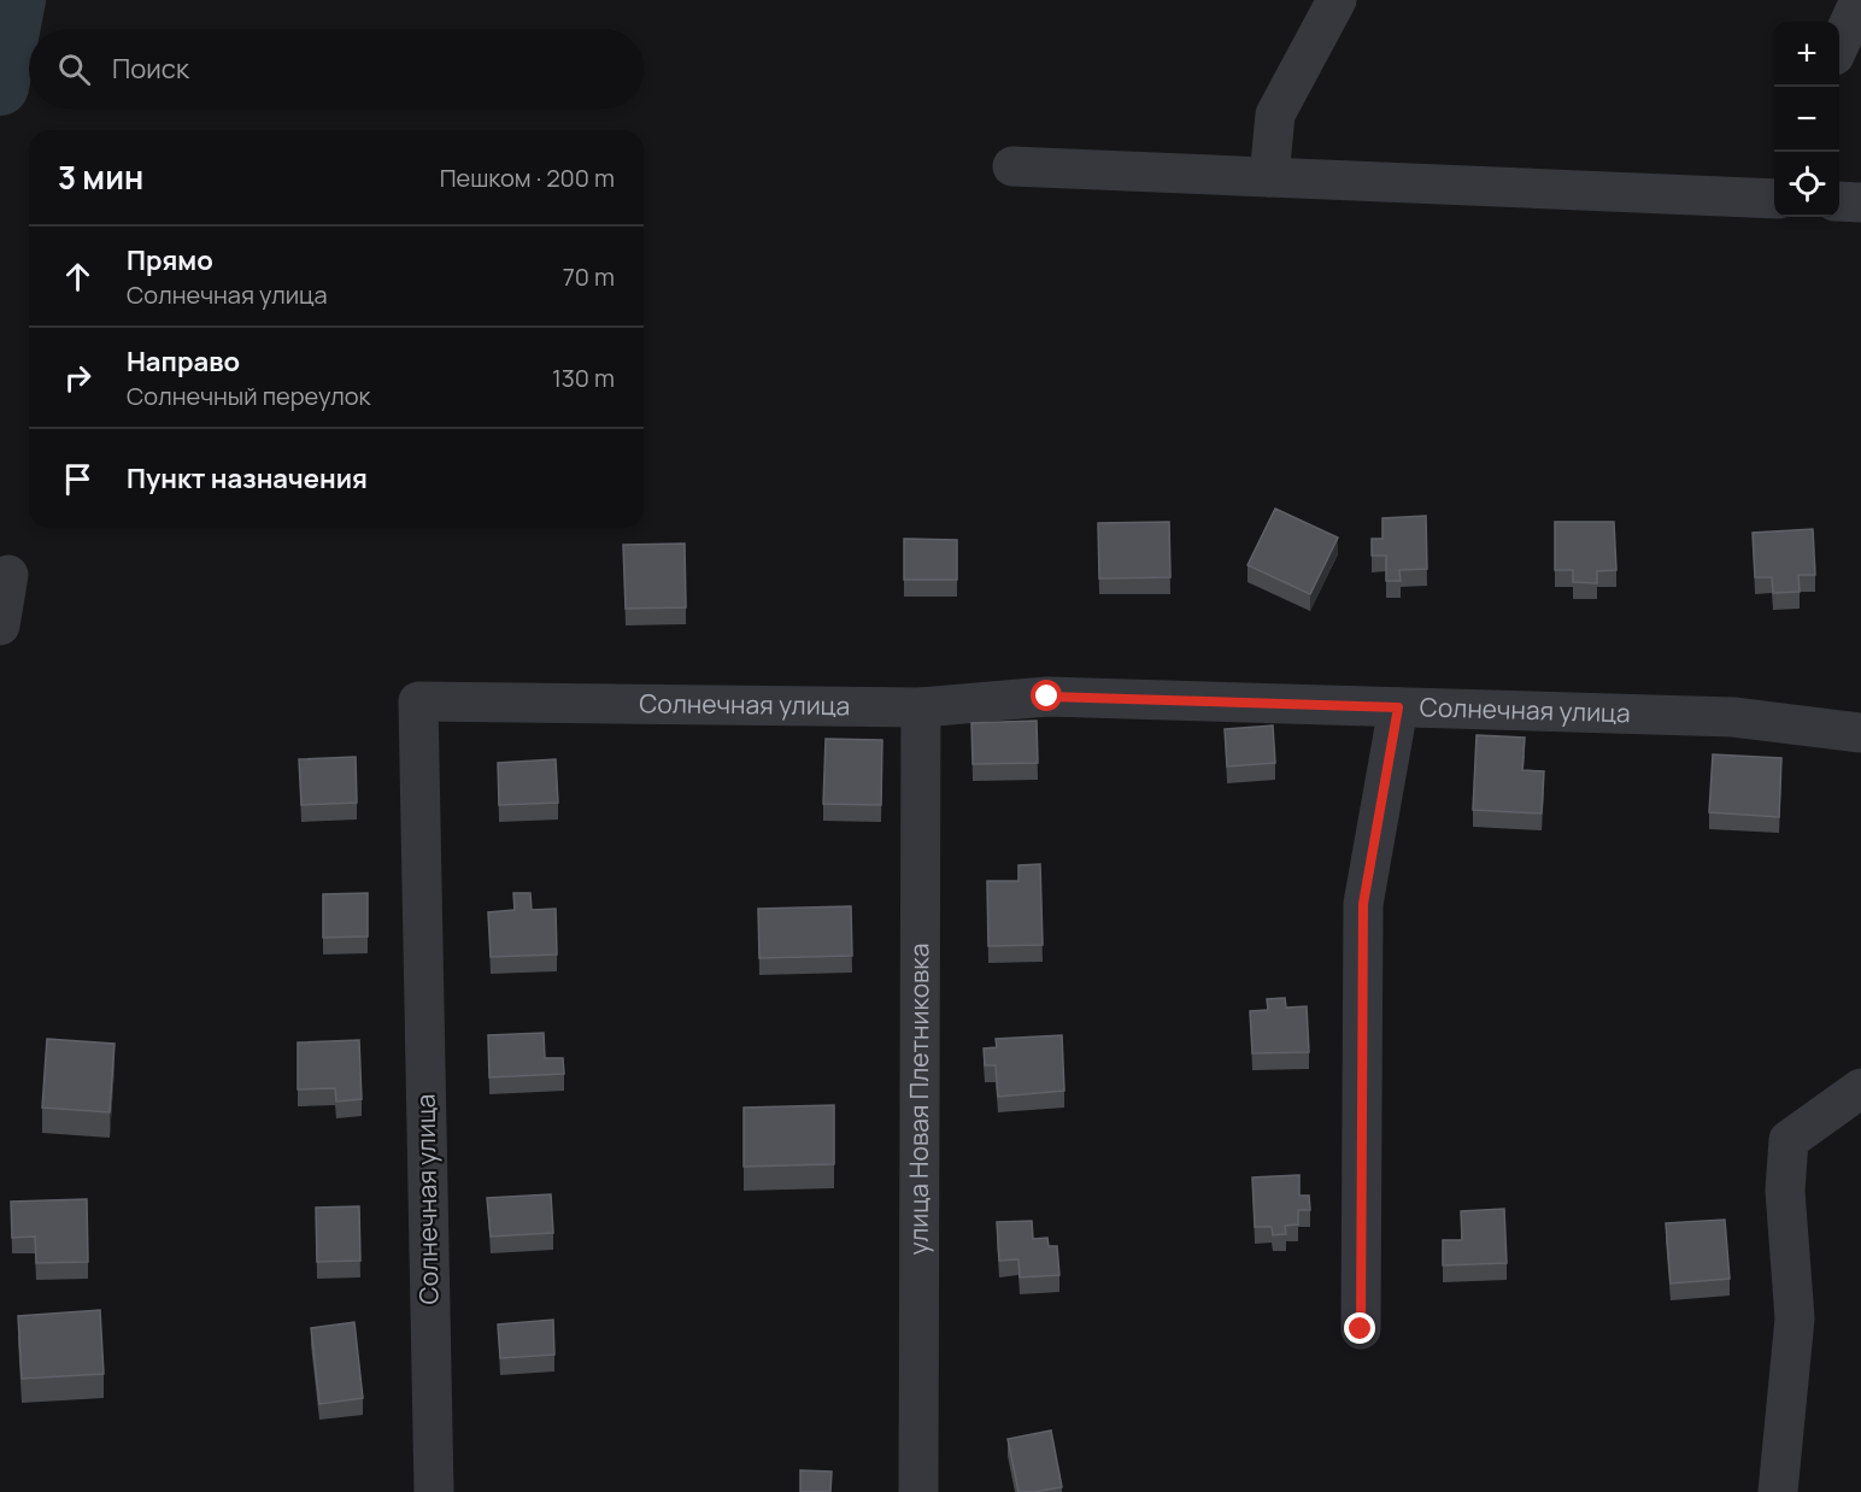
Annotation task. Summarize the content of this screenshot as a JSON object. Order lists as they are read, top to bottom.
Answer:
{
  "streets": {
    "street": ["Солнечная улица", "улица Новая Плетниковка"]
  },
  "crossings": [
    ["Солнечная улица", "улица Новая Плетниковка"]
  ],
  "page": {
    "map_buttons": ["+", "−"],
    "search": "Поиск",
    "heading": ["3 мин", "Пешком · 200 m"],
    "list": [
      ["Прямо", "Солнечная улица", "70 m"],
      ["Направо", "Солнечный переулок", "130 m"],
      "Пункт назначения"
    ]
  }
}
